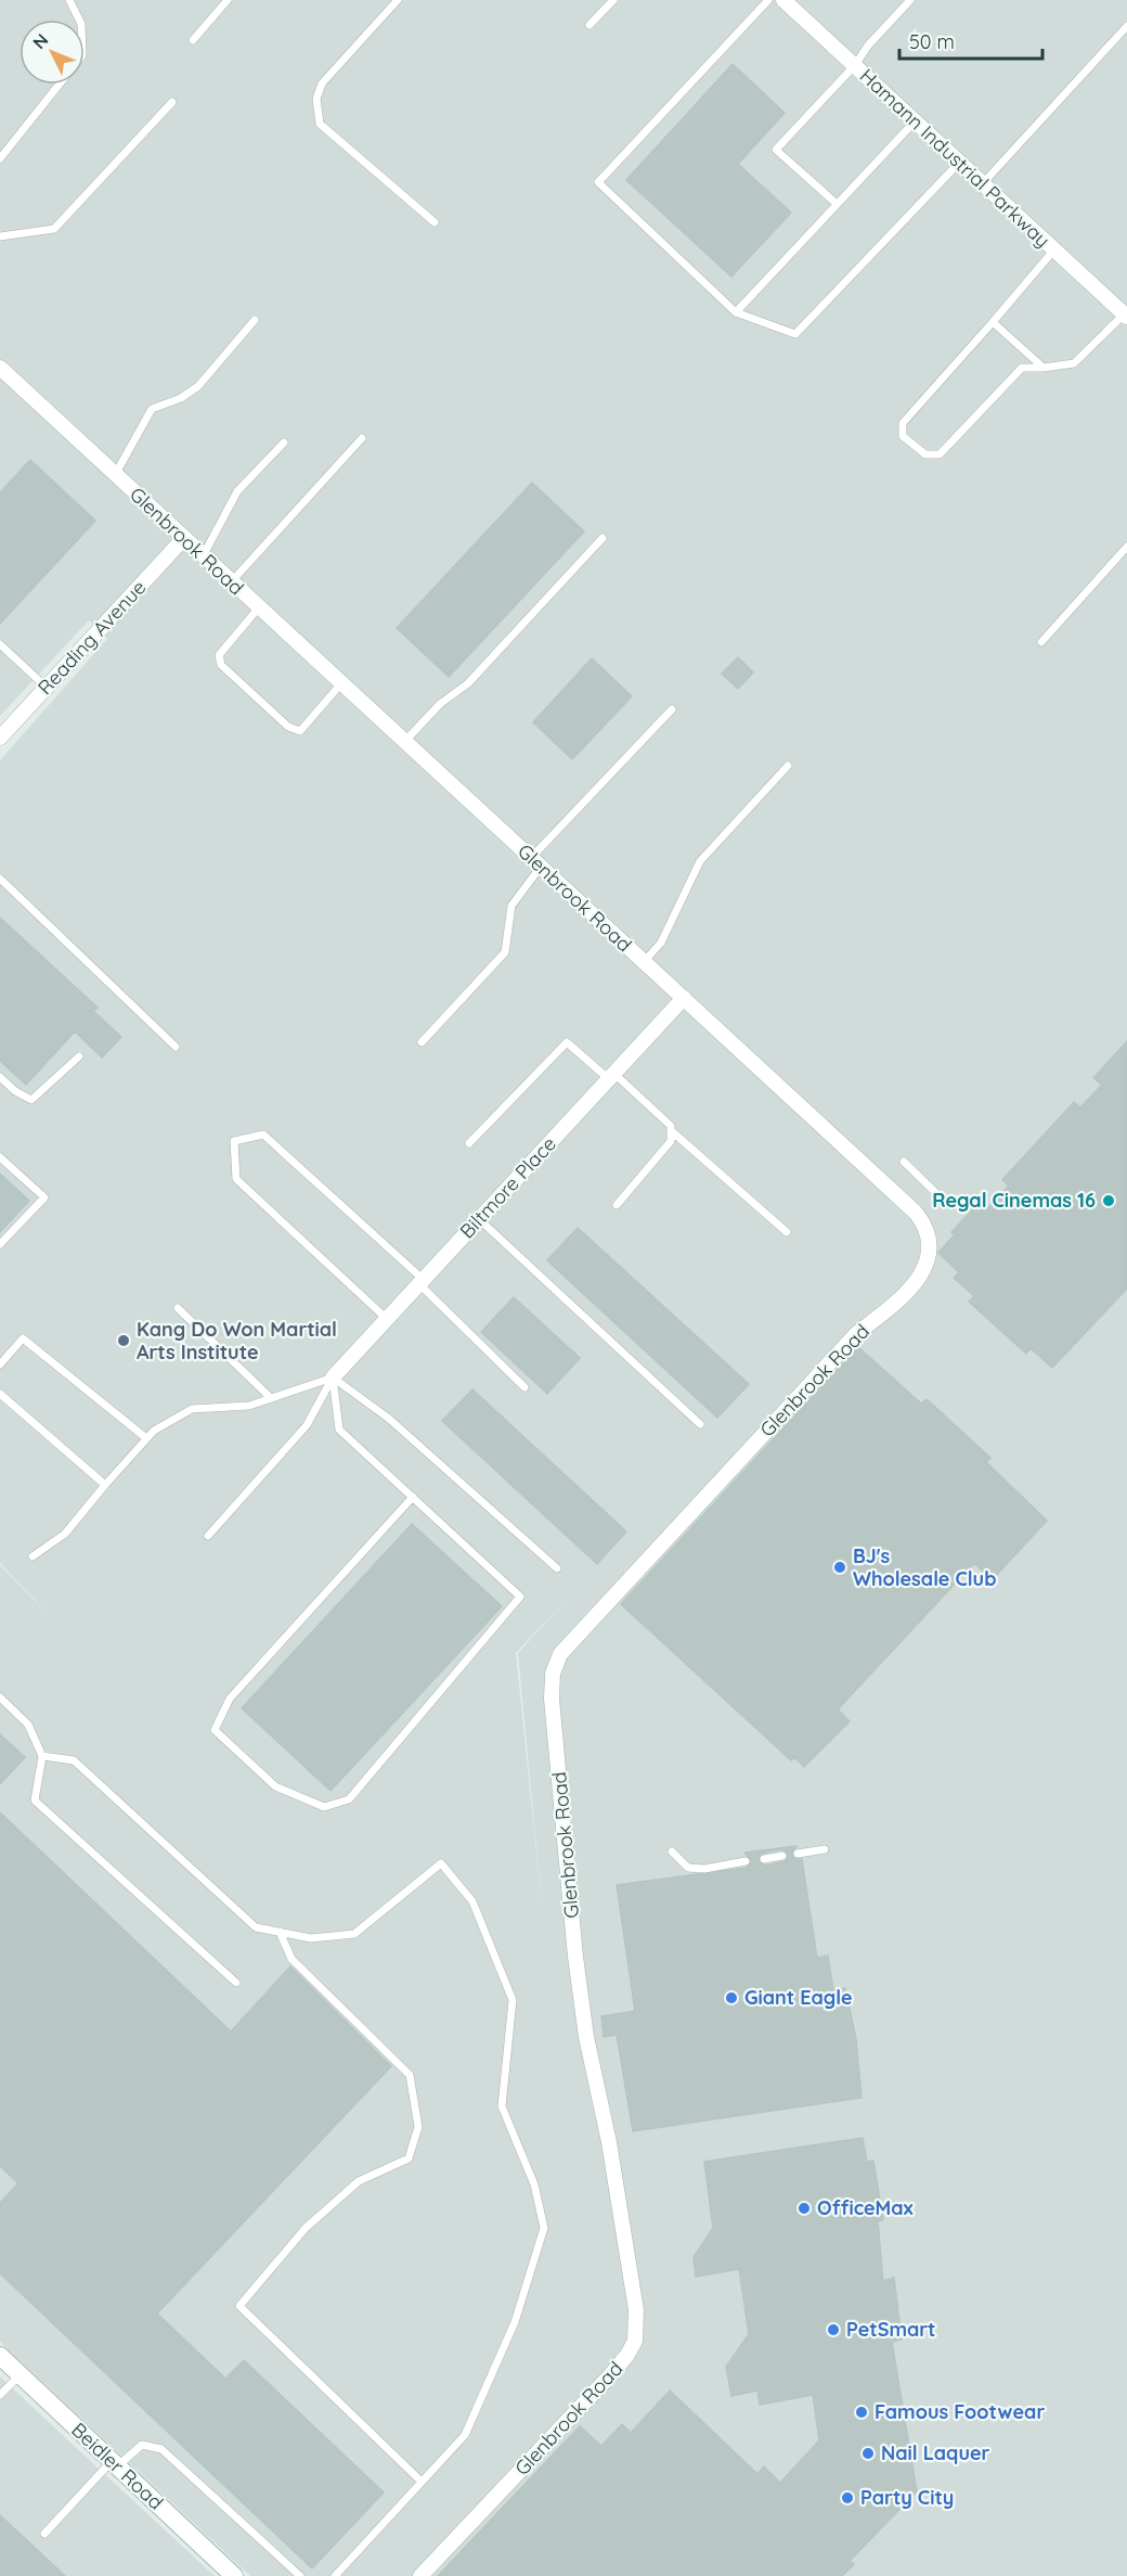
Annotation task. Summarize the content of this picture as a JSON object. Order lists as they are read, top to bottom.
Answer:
{
  "streets": {
    "street": [
      "Hamann Industrial Parkway",
      "Glenbrook Road",
      "Reading Avenue",
      "Biltmore Place",
      "Beidler Road"
    ]
  },
  "crossings": [
    ["Glenbrook Road", "Reading Avenue"],
    ["Glenbrook Road", "Biltmore Place"]
  ],
  "places": [
    "Regal Cinemas 16",
    "Kang Do Won Martial Arts Institute",
    "BJ's Wholesale Club",
    "Giant Eagle",
    "OfficeMax",
    "PetSmart",
    "Famous Footwear",
    "Nail Laquer",
    "Party City"
  ],
  "scale_bar": "50 m",
  "north": "top left"
}
